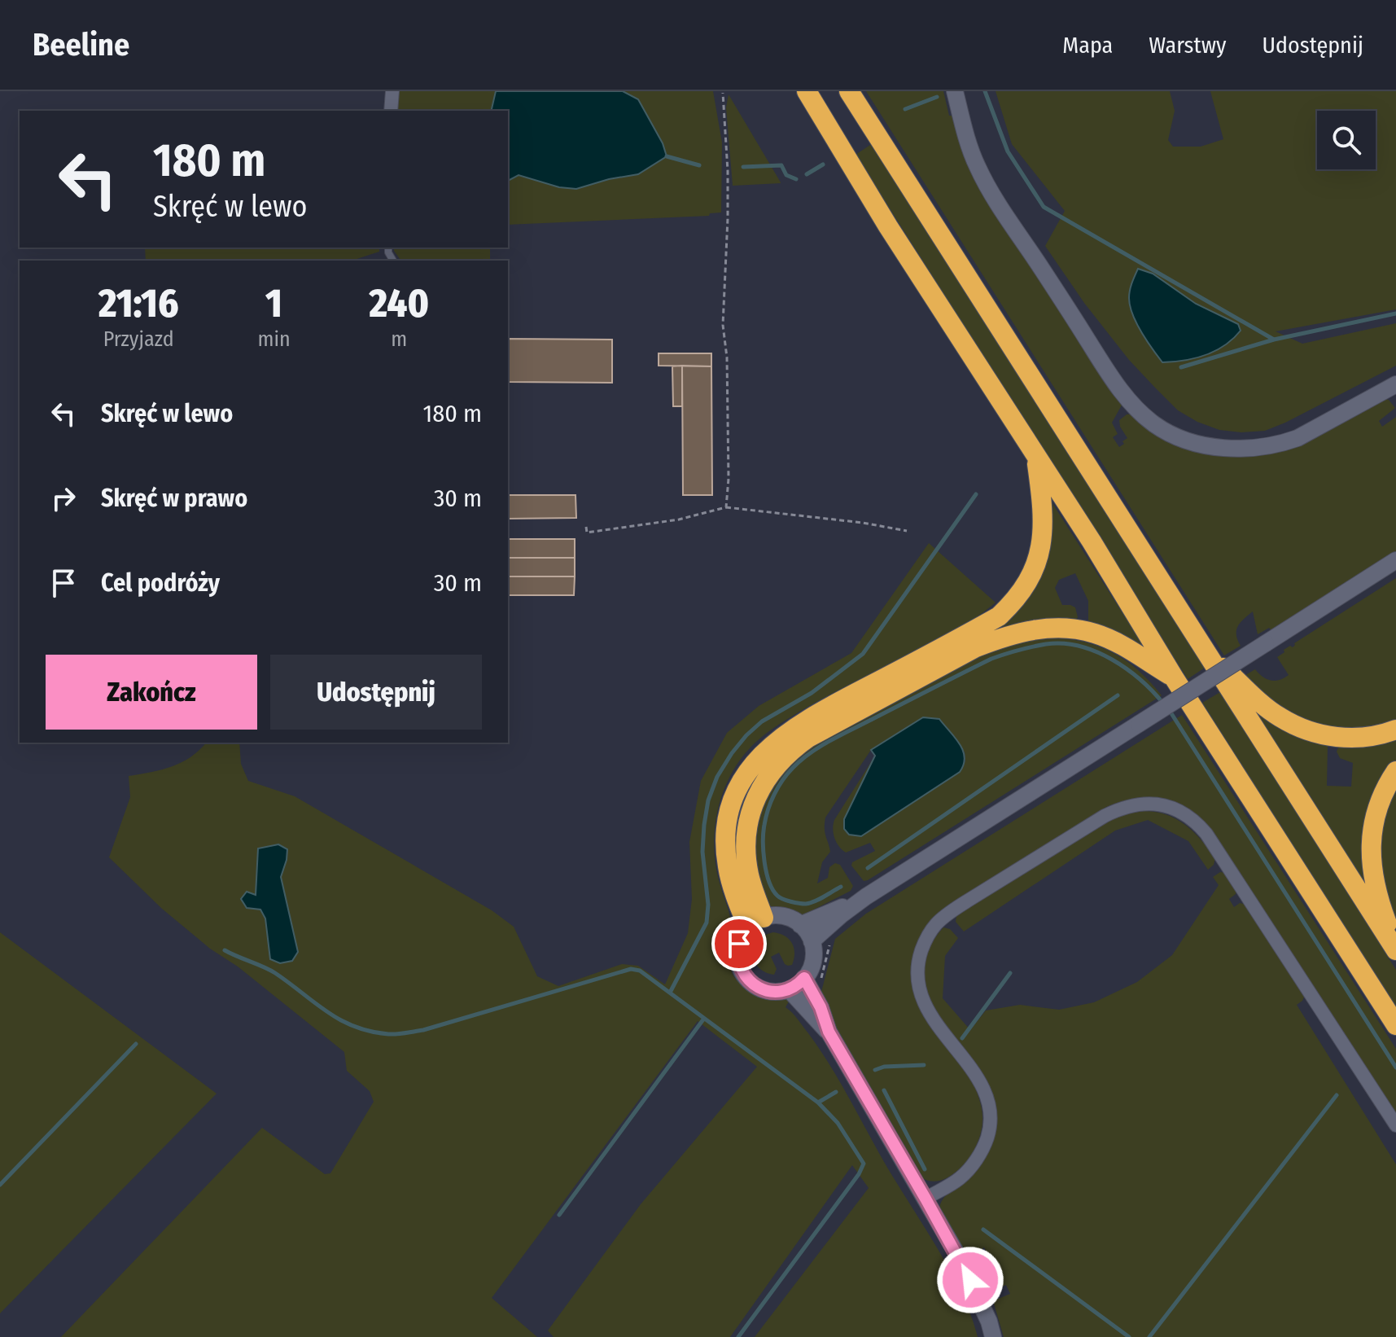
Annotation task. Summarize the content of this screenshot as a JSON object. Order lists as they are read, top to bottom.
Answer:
{
  "page": {
    "header": "Beeline",
    "nav": ["Mapa", "Warstwy", "Udostępnij"],
    "turn": ["180 m", "Skręć w lewo"],
    "eta": [
      "21:16",
      "Przyjazd",
      "1",
      "min",
      "240",
      "m"
    ],
    "list": [
      {
        "name": "Skręć w lewo",
        "value": "180 m"
      },
      {
        "name": "Skręć w prawo",
        "value": "30 m"
      },
      {
        "name": "Cel podróży",
        "value": "30 m"
      }
    ],
    "buttons": ["Zakończ", "Udostępnij"]
  }
}
